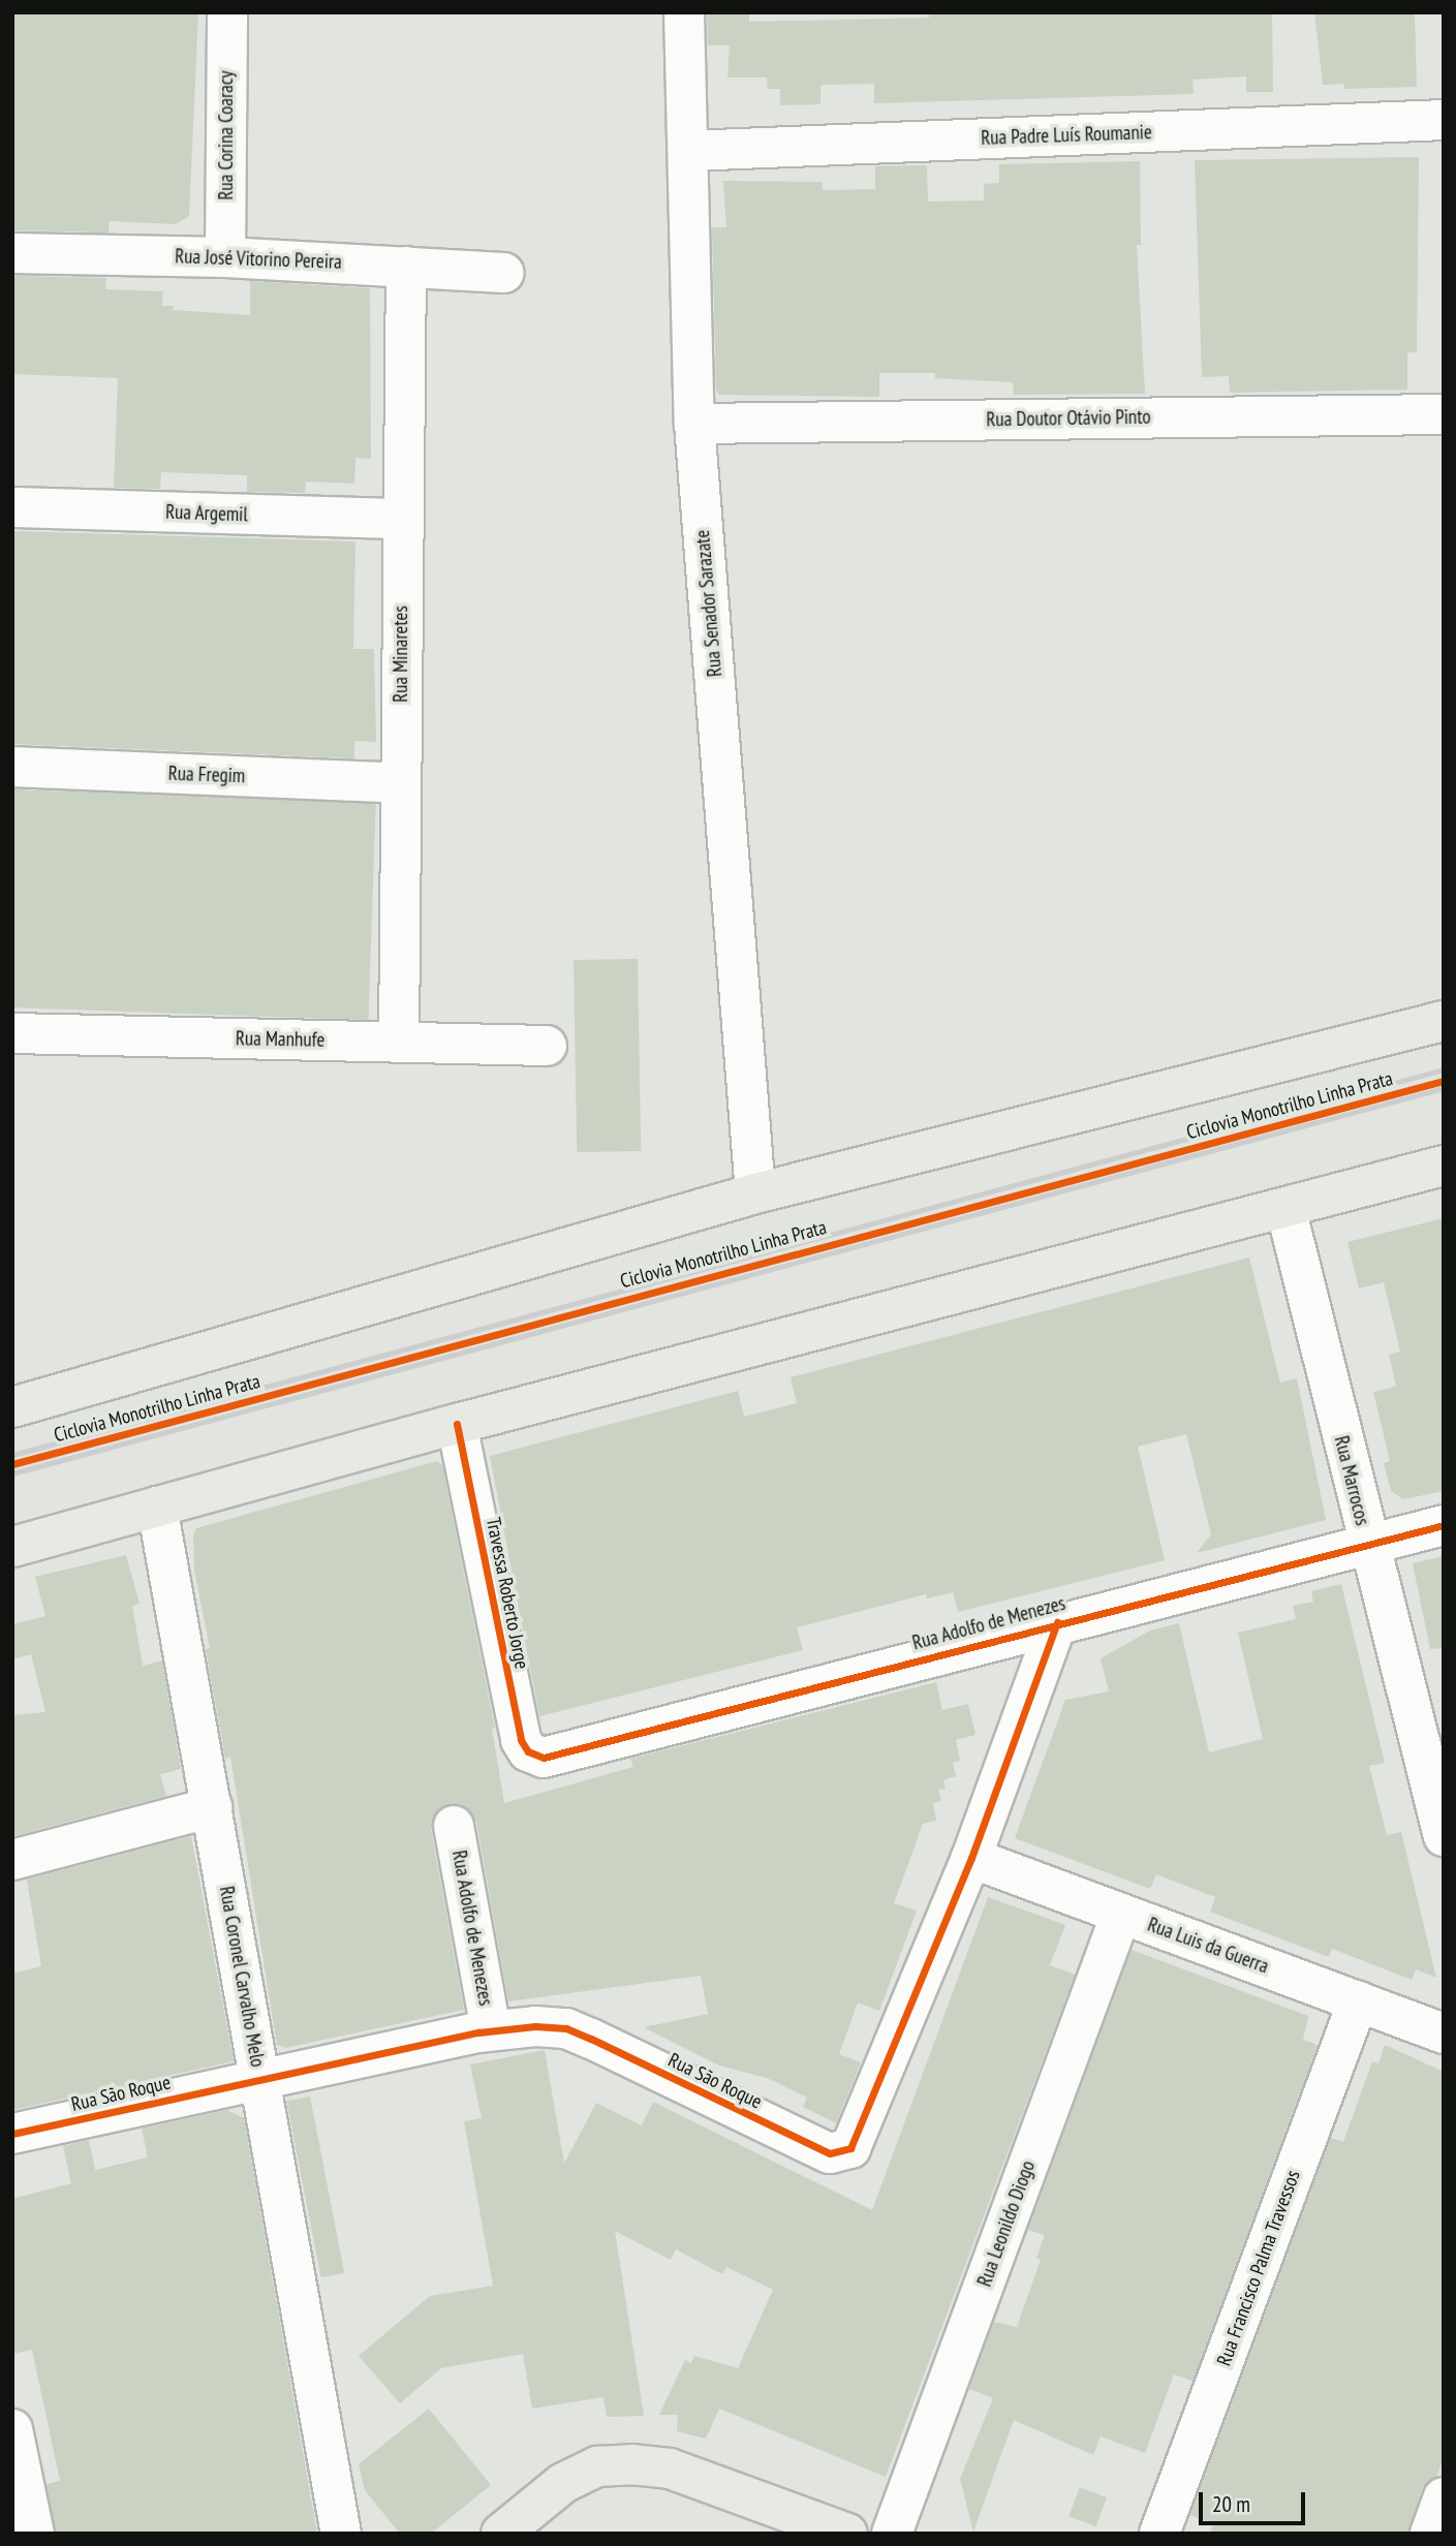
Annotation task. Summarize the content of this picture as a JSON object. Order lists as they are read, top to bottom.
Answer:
{
  "streets": {
    "street": [
      "Rua Corina Coaracy",
      "Rua Padre Luís Roumanie",
      "Rua José Vitorino Pereira",
      "Rua Doutor Otávio Pinto",
      "Rua Argemil",
      "Rua Senador Sarazate",
      "Rua Minaretes",
      "Rua Fregim",
      "Rua Manhufe",
      "Rua Marrocos",
      "Travessa Roberto Jorge",
      "Rua Adolfo de Menezes",
      "Rua Luis da Guerra",
      "Rua Coronel Carvalho Melo",
      "Rua São Roque",
      "Rua Leonildo Diogo",
      "Rua Francisco Palma Travessos"
    ],
    "cycle path": ["Ciclovia Monotrilho Linha Prata"]
  },
  "crossings": [
    ["Rua Corina Coaracy", "Rua José Vitorino Pereira"],
    ["Rua Padre Luís Roumanie", "Rua Senador Sarazate"],
    ["Rua José Vitorino Pereira", "Rua Minaretes"],
    ["Rua Doutor Otávio Pinto", "Rua Senador Sarazate"],
    ["Rua Argemil", "Rua Minaretes"],
    ["Rua Minaretes", "Rua Fregim"],
    ["Rua Minaretes", "Rua Manhufe"],
    ["Rua Marrocos", "Rua Adolfo de Menezes"],
    ["Travessa Roberto Jorge", "Rua Adolfo de Menezes"],
    ["Rua Adolfo de Menezes", "Rua São Roque"],
    ["Rua Luis da Guerra", "Rua São Roque"],
    ["Rua Luis da Guerra", "Rua Leonildo Diogo"],
    ["Rua Luis da Guerra", "Rua Francisco Palma Travessos"],
    ["Rua Coronel Carvalho Melo", "Rua São Roque"]
  ],
  "scale_bar": "20 m"
}
